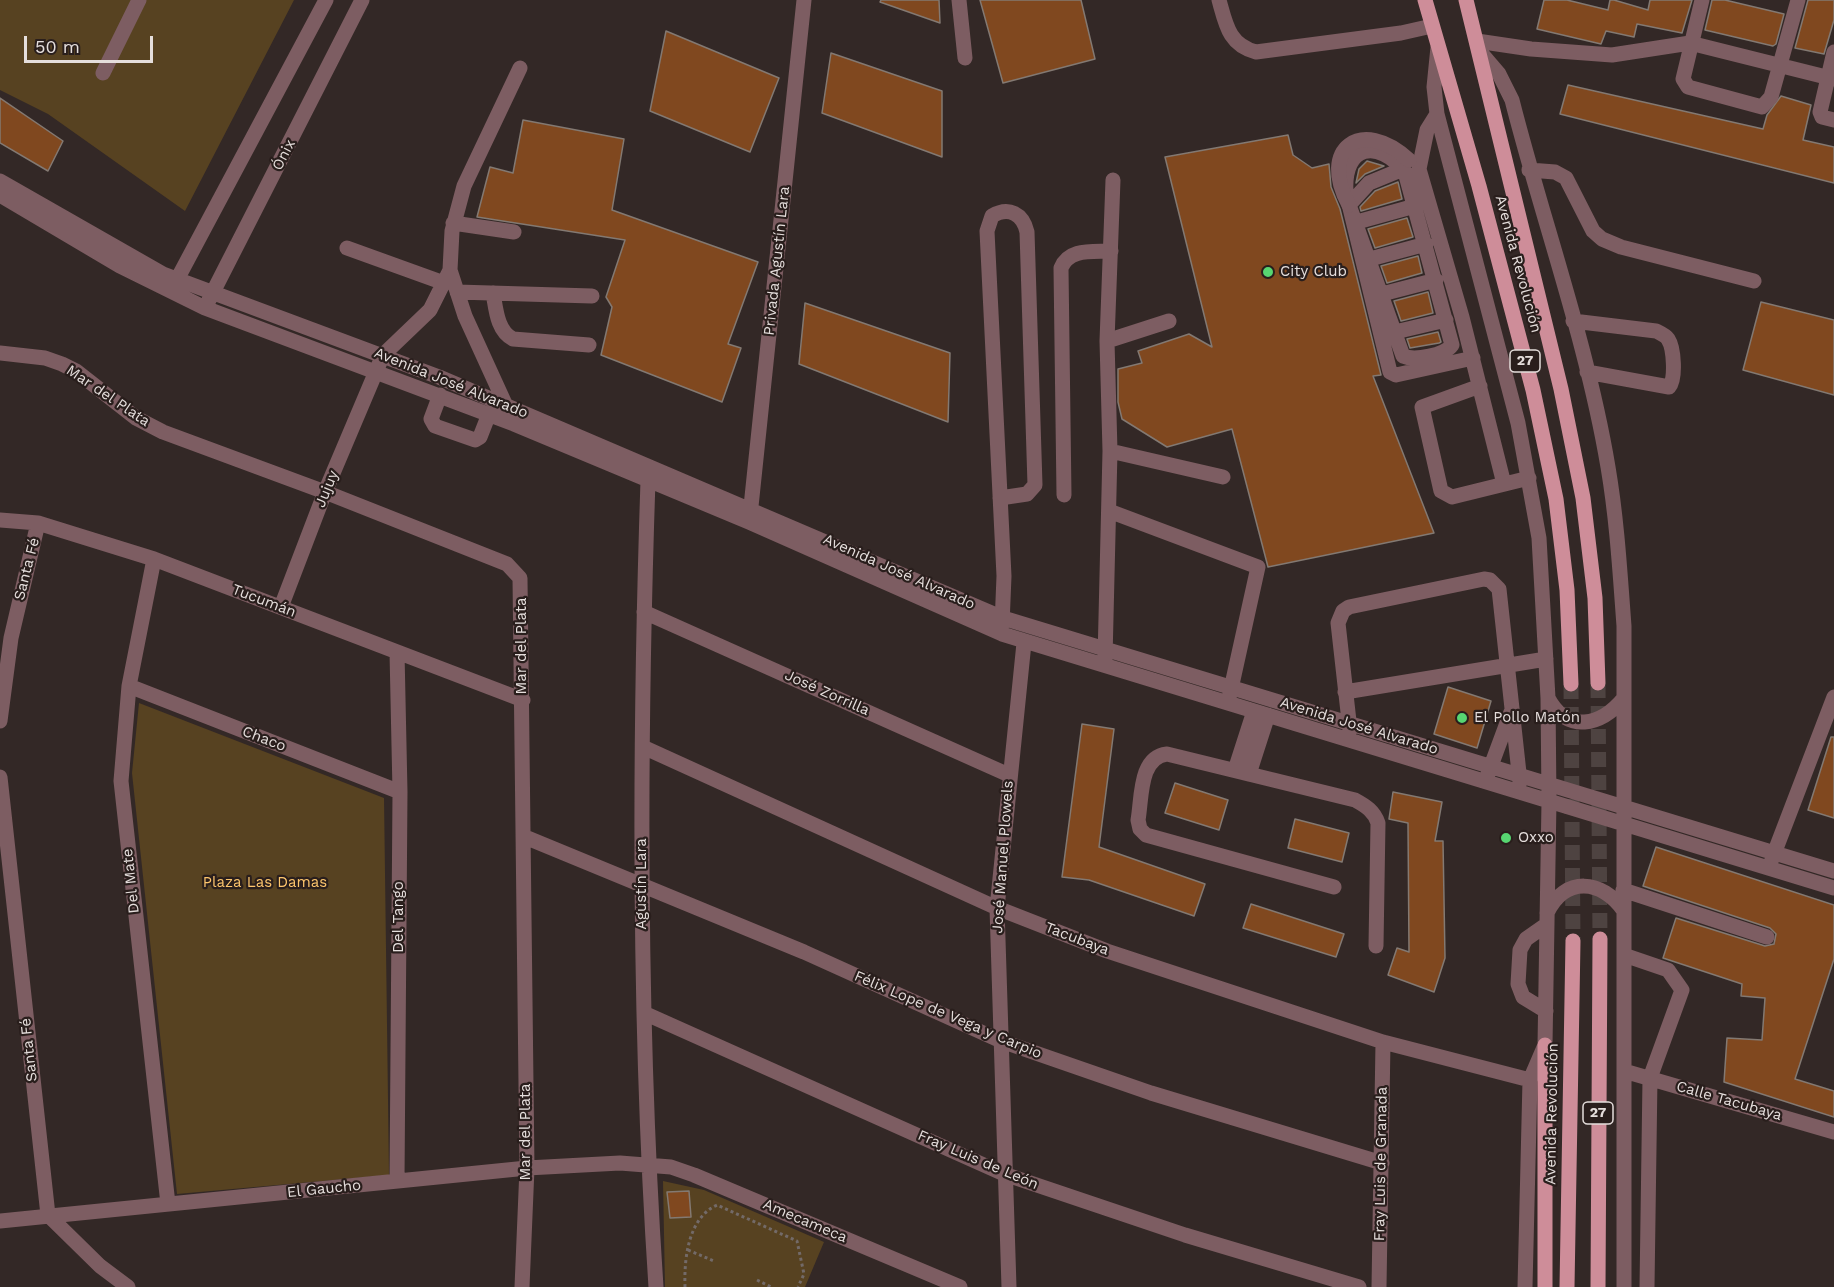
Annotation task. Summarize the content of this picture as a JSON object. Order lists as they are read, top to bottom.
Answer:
{
  "streets": {
    "main road": ["Avenida Revolución", "27"],
    "street": [
      "Ónix",
      "Privada Agustín Lara",
      "Avenida José Alvarado",
      "Mar del Plata",
      "Jujuy",
      "Santa Fé",
      "Tucumán",
      "José Zorrilla",
      "Chaco",
      "José Manuel Plowels",
      "Del Mate",
      "Agustín Lara",
      "Del Tango",
      "Tacubaya",
      "Félix Lope de Vega y Carpio",
      "Calle Tacubaya",
      "Fray Luis de León",
      "Fray Luis de Granada",
      "El Gaucho",
      "Amecameca"
    ]
  },
  "crossings": [
    ["Ónix", "Avenida José Alvarado"],
    ["Privada Agustín Lara", "Avenida José Alvarado"],
    ["Avenida José Alvarado", "Jujuy"],
    ["Avenida José Alvarado", "José Manuel Plowels"],
    ["Avenida José Alvarado", "Agustín Lara"],
    ["Mar del Plata", "Jujuy"],
    ["Mar del Plata", "Tucumán"],
    ["Mar del Plata", "Félix Lope de Vega y Carpio"],
    ["Mar del Plata", "El Gaucho"],
    ["Jujuy", "Tucumán"],
    ["Santa Fé", "Tucumán"],
    ["Santa Fé", "El Gaucho"],
    ["Tucumán", "Del Mate"],
    ["Tucumán", "Del Tango"],
    ["José Zorrilla", "José Manuel Plowels"],
    ["José Zorrilla", "Agustín Lara"],
    ["Chaco", "Del Mate"],
    ["Chaco", "Del Tango"],
    ["José Manuel Plowels", "Tacubaya"],
    ["José Manuel Plowels", "Félix Lope de Vega y Carpio"],
    ["José Manuel Plowels", "Fray Luis de León"],
    ["Del Mate", "El Gaucho"],
    ["Agustín Lara", "Tacubaya"],
    ["Agustín Lara", "Félix Lope de Vega y Carpio"],
    ["Agustín Lara", "Fray Luis de León"],
    ["Agustín Lara", "El Gaucho"],
    ["Agustín Lara", "Amecameca"],
    ["Del Tango", "El Gaucho"],
    ["Tacubaya", "Fray Luis de Granada"],
    ["Félix Lope de Vega y Carpio", "Fray Luis de Granada"],
    ["El Gaucho", "Amecameca"]
  ],
  "parks": ["Plaza Las Damas"],
  "places": ["City Club", "El Pollo Matón", "Oxxo"],
  "scale_bar": "50 m"
}
